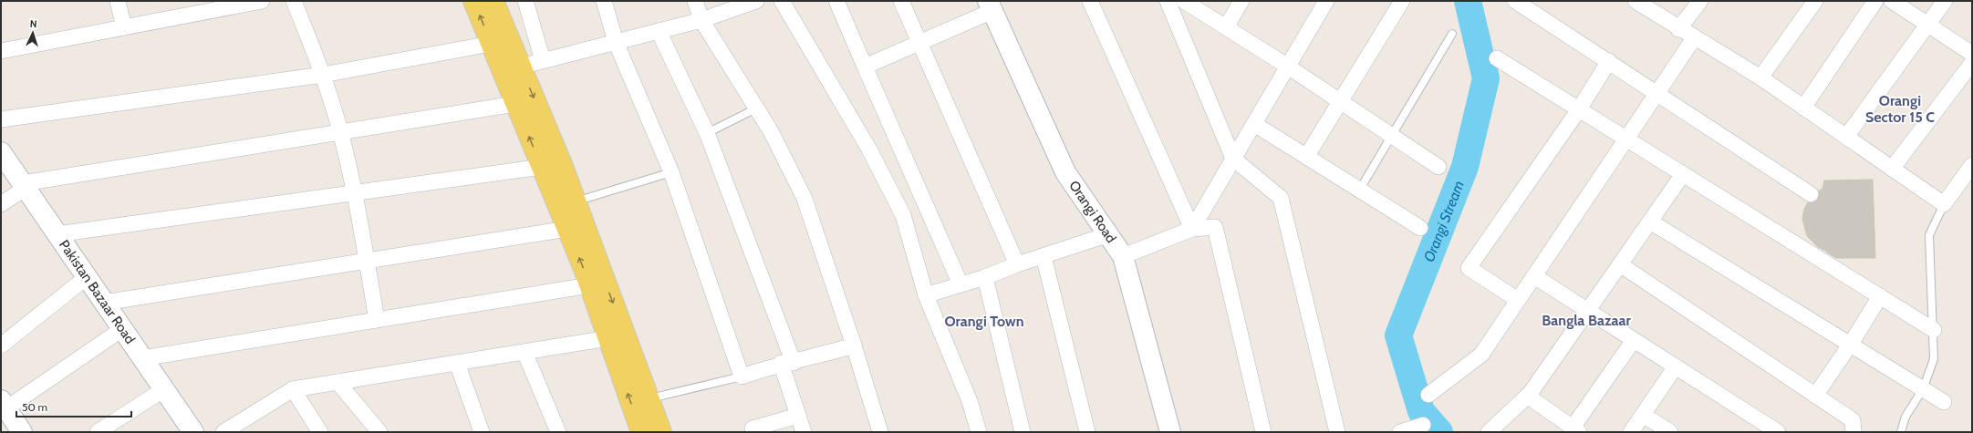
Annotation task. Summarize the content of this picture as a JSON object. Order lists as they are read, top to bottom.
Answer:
{
  "streets": {
    "street": ["Orangi Road", "Pakistan Bazaar Road"]
  },
  "districts": ["Orangi Sector 15 C", "Bangla Bazaar", "Orangi Town"],
  "water": ["Orangi Stream"],
  "scale_bar": "50 m",
  "north": "top"
}
